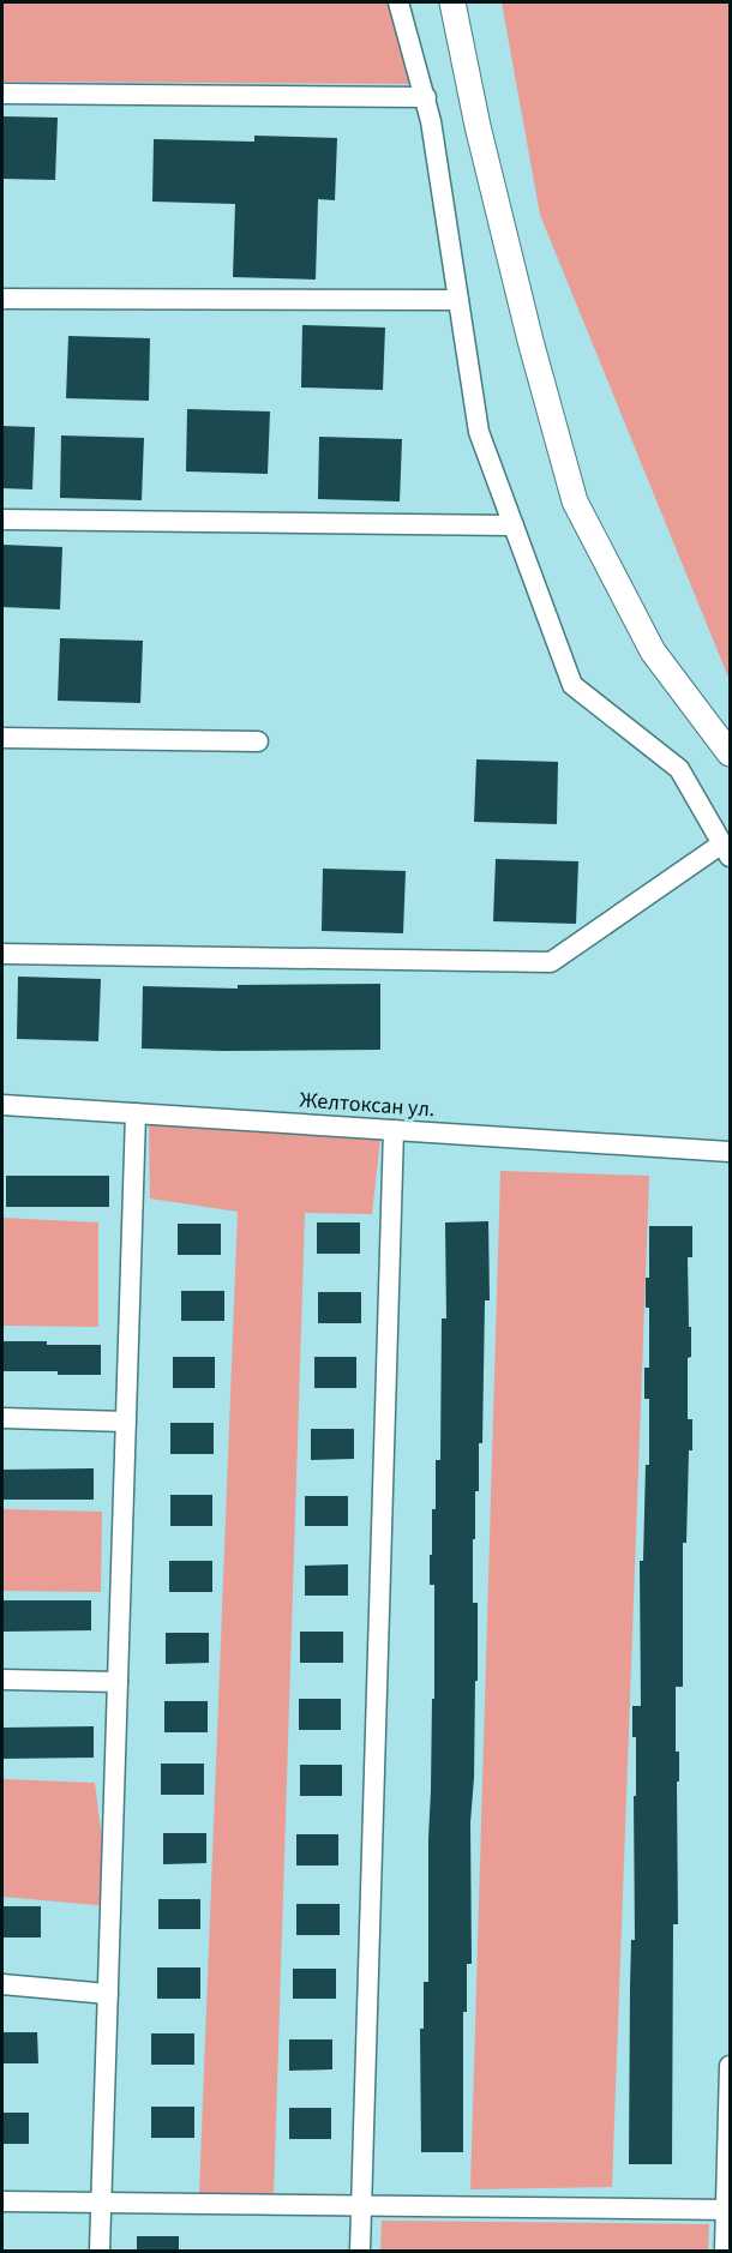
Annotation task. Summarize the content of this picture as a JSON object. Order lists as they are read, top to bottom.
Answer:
{
  "streets": {
    "street": ["Желтоксан ул."]
  }
}
